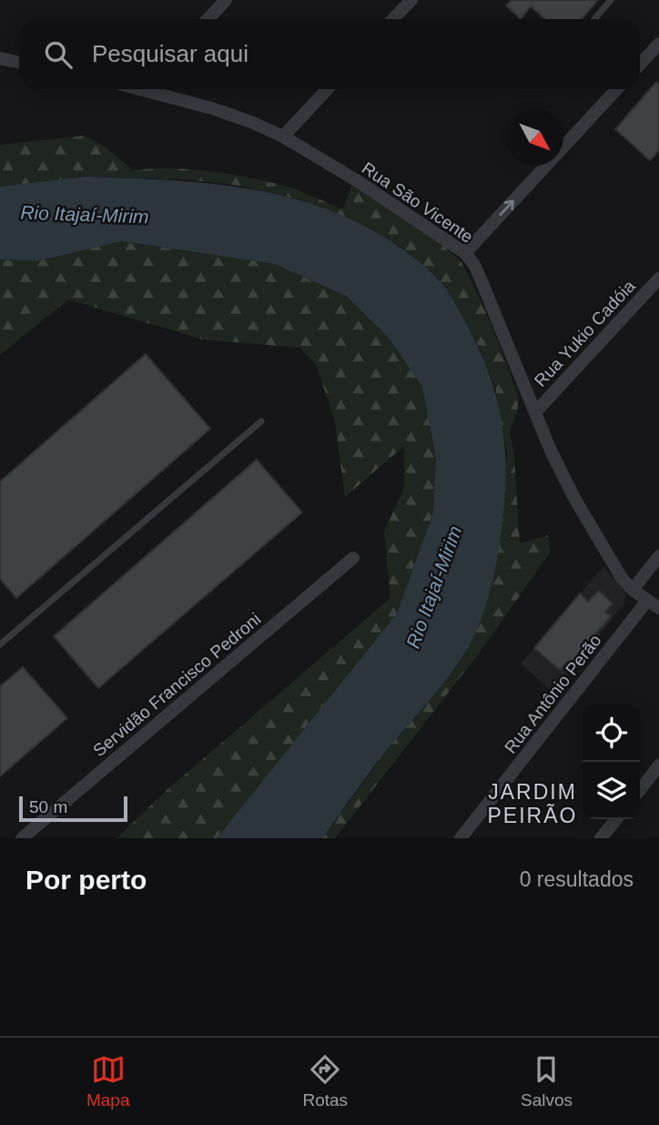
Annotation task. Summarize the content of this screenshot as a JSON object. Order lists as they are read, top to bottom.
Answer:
{
  "streets": {
    "street": [
      "Rua São Vicente",
      "Rua Yukio Cadóia",
      "Servidão Francisco Pedroni",
      "Rua Antônio Perão"
    ]
  },
  "crossings": [
    ["Rua São Vicente", "Rua Yukio Cadóia"],
    ["Rua São Vicente", "Rua Antônio Perão"]
  ],
  "districts": ["JARDIM PEIRÃO"],
  "water": ["Rio Itajaí-Mirim"],
  "scale_bar": "50 m",
  "north": "bottom right",
  "page": {
    "search": "Pesquisar aqui",
    "scale": "50 m",
    "heading": ["Por perto", "0 resultados"],
    "nav": ["Mapa", "Rotas", "Salvos"]
  }
}
